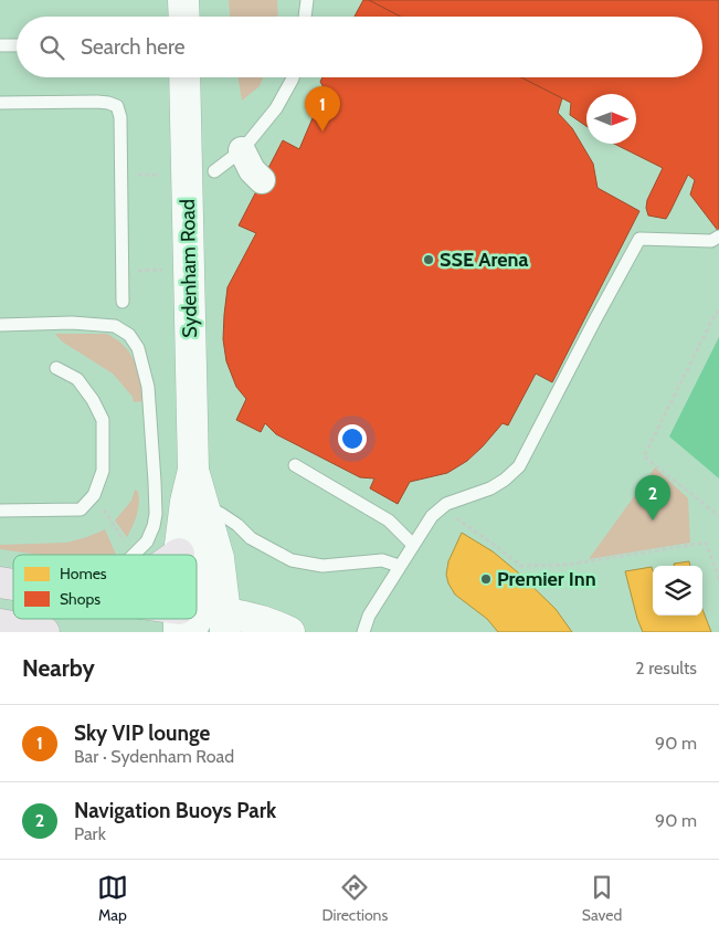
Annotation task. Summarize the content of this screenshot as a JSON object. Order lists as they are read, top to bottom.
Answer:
{
  "streets": {
    "street": ["Sydenham Road"]
  },
  "places": ["SSE Arena", "Premier Inn"],
  "legend": ["Homes", "Shops"],
  "north": "right",
  "page": {
    "search": "Search here",
    "pins": ["1", "2"],
    "heading": ["Nearby", "2 results"],
    "list": [
      {
        "mark": "1",
        "name": "Sky VIP lounge",
        "note": "Bar · Sydenham Road",
        "value": "90 m"
      },
      {
        "mark": "2",
        "name": "Navigation Buoys Park",
        "note": "Park",
        "value": "90 m"
      }
    ],
    "nav": ["Map", "Directions", "Saved"]
  }
}
